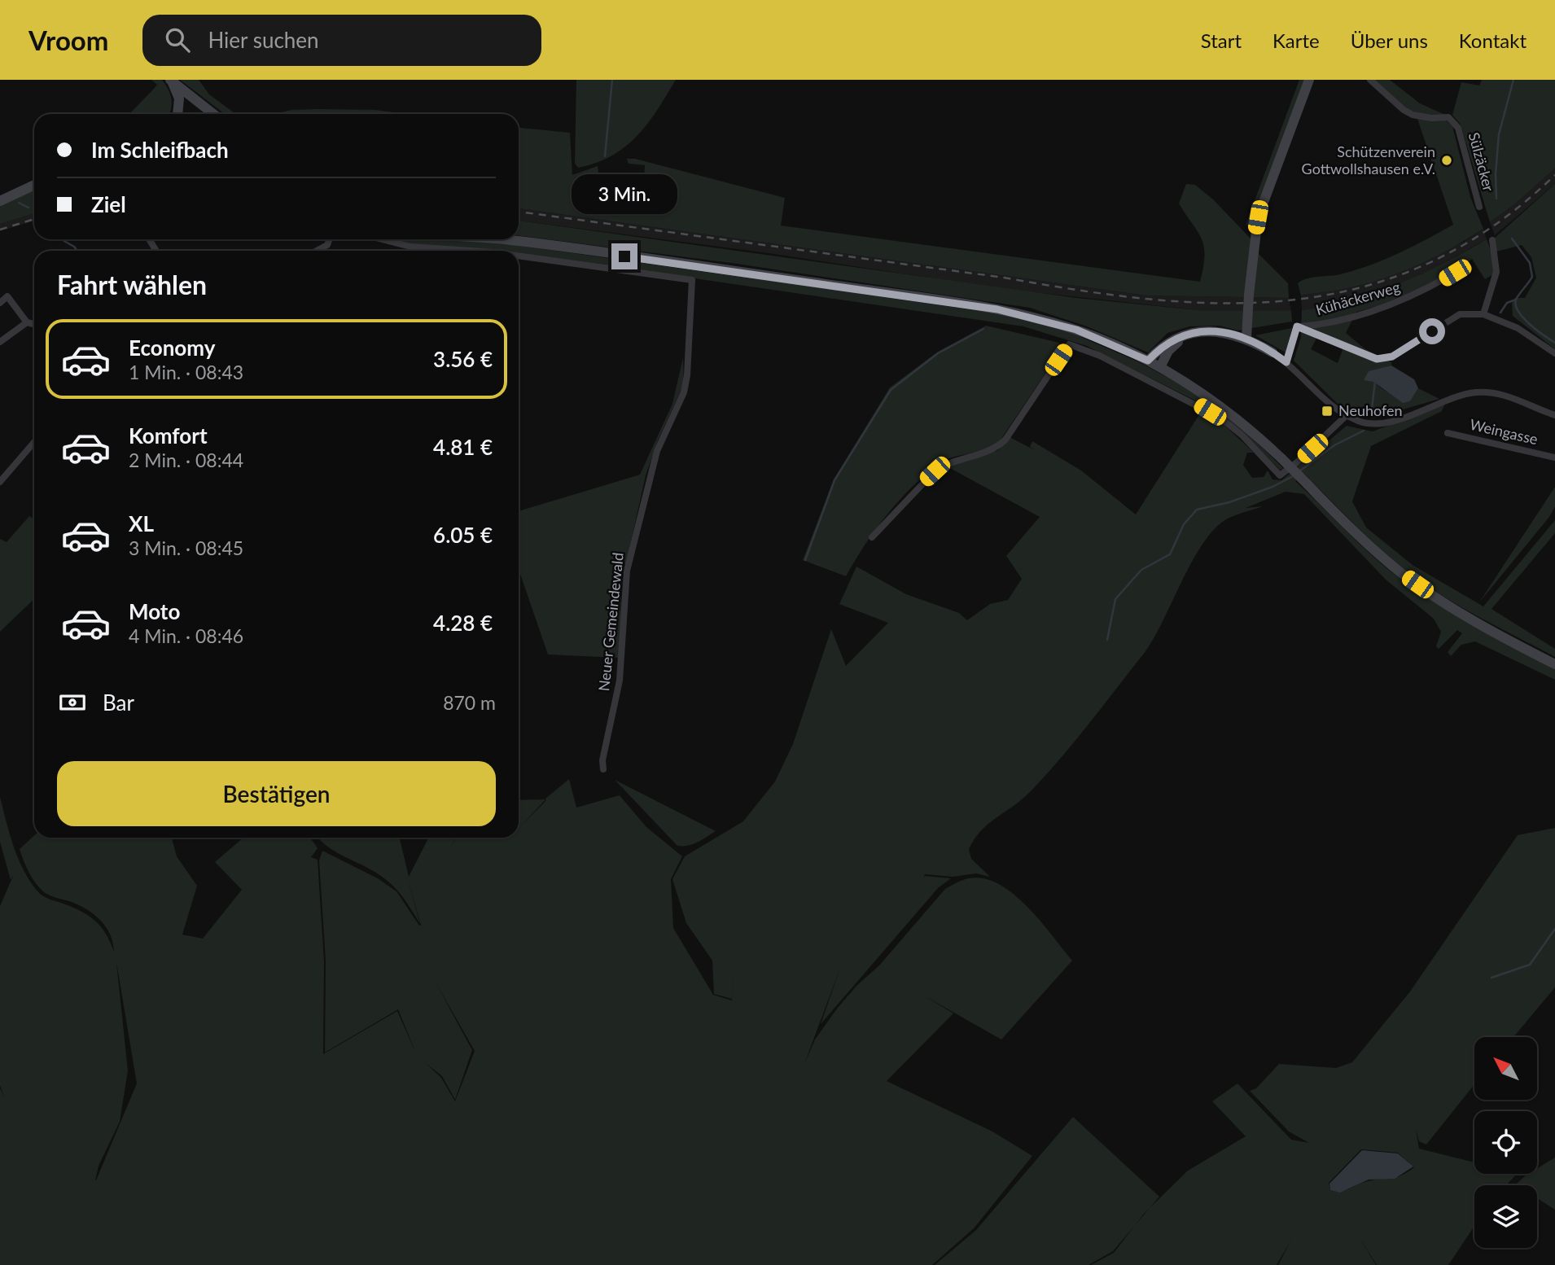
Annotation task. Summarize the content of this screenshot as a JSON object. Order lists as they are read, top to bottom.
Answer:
{
  "streets": {
    "street": [
      "Sülzäcker",
      "Kühäckerweg",
      "Weingasse",
      "Neuer Gemeindewald"
    ]
  },
  "places": {
    "other": ["Schützenverein Gottwollshausen e.V."],
    "transit": ["Neuhofen"]
  },
  "north": "top left",
  "page": {
    "header": "Vroom",
    "search": "Hier suchen",
    "nav": [
      "Start",
      "Karte",
      "Über uns",
      "Kontakt"
    ],
    "banner": ["Im Schleifbach", "Ziel"],
    "bubble": "3 Min.",
    "heading": "Fahrt wählen",
    "list": [
      {
        "name": "Economy",
        "note": "1 Min. · 08:43",
        "value": "3.56 €"
      },
      {
        "name": "Komfort",
        "note": "2 Min. · 08:44",
        "value": "4.81 €"
      },
      {
        "name": "XL",
        "note": "3 Min. · 08:45",
        "value": "6.05 €"
      },
      {
        "name": "Moto",
        "note": "4 Min. · 08:46",
        "value": "4.28 €"
      }
    ],
    "pay": ["Bar", "870 m"],
    "buttons": "Bestätigen"
  }
}
